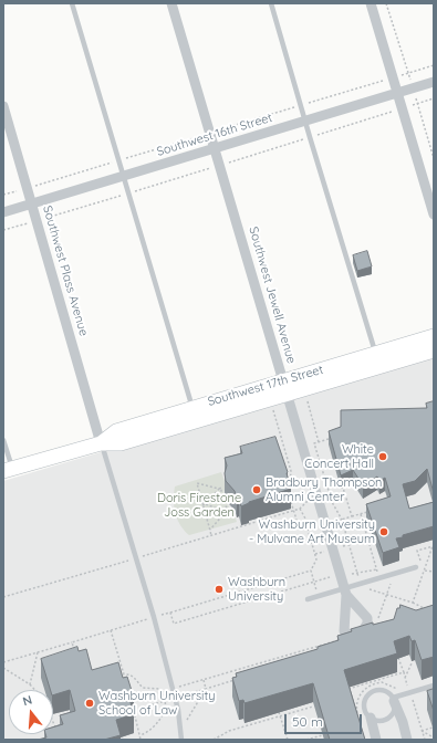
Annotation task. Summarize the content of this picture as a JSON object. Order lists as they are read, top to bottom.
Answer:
{
  "streets": {
    "main road": ["Southwest 17th Street"],
    "street": ["Southwest 16th Street", "Southwest Plass Avenue", "Southwest Jewell Avenue"]
  },
  "crossings": [
    ["Southwest 16th Street", "Southwest Plass Avenue"],
    ["Southwest 16th Street", "Southwest Jewell Avenue"],
    ["Southwest Plass Avenue", "Southwest 17th Street"],
    ["Southwest Jewell Avenue", "Southwest 17th Street"]
  ],
  "parks": ["Doris Firestone Joss Garden"],
  "places": [
    "White Concert Hall",
    "Bradbury Thompson Alumni Center",
    "Washburn University - Mulvane Art Museum",
    "Washburn University",
    "Washburn University School of Law"
  ],
  "scale_bar": "50 m",
  "north": "top"
}
